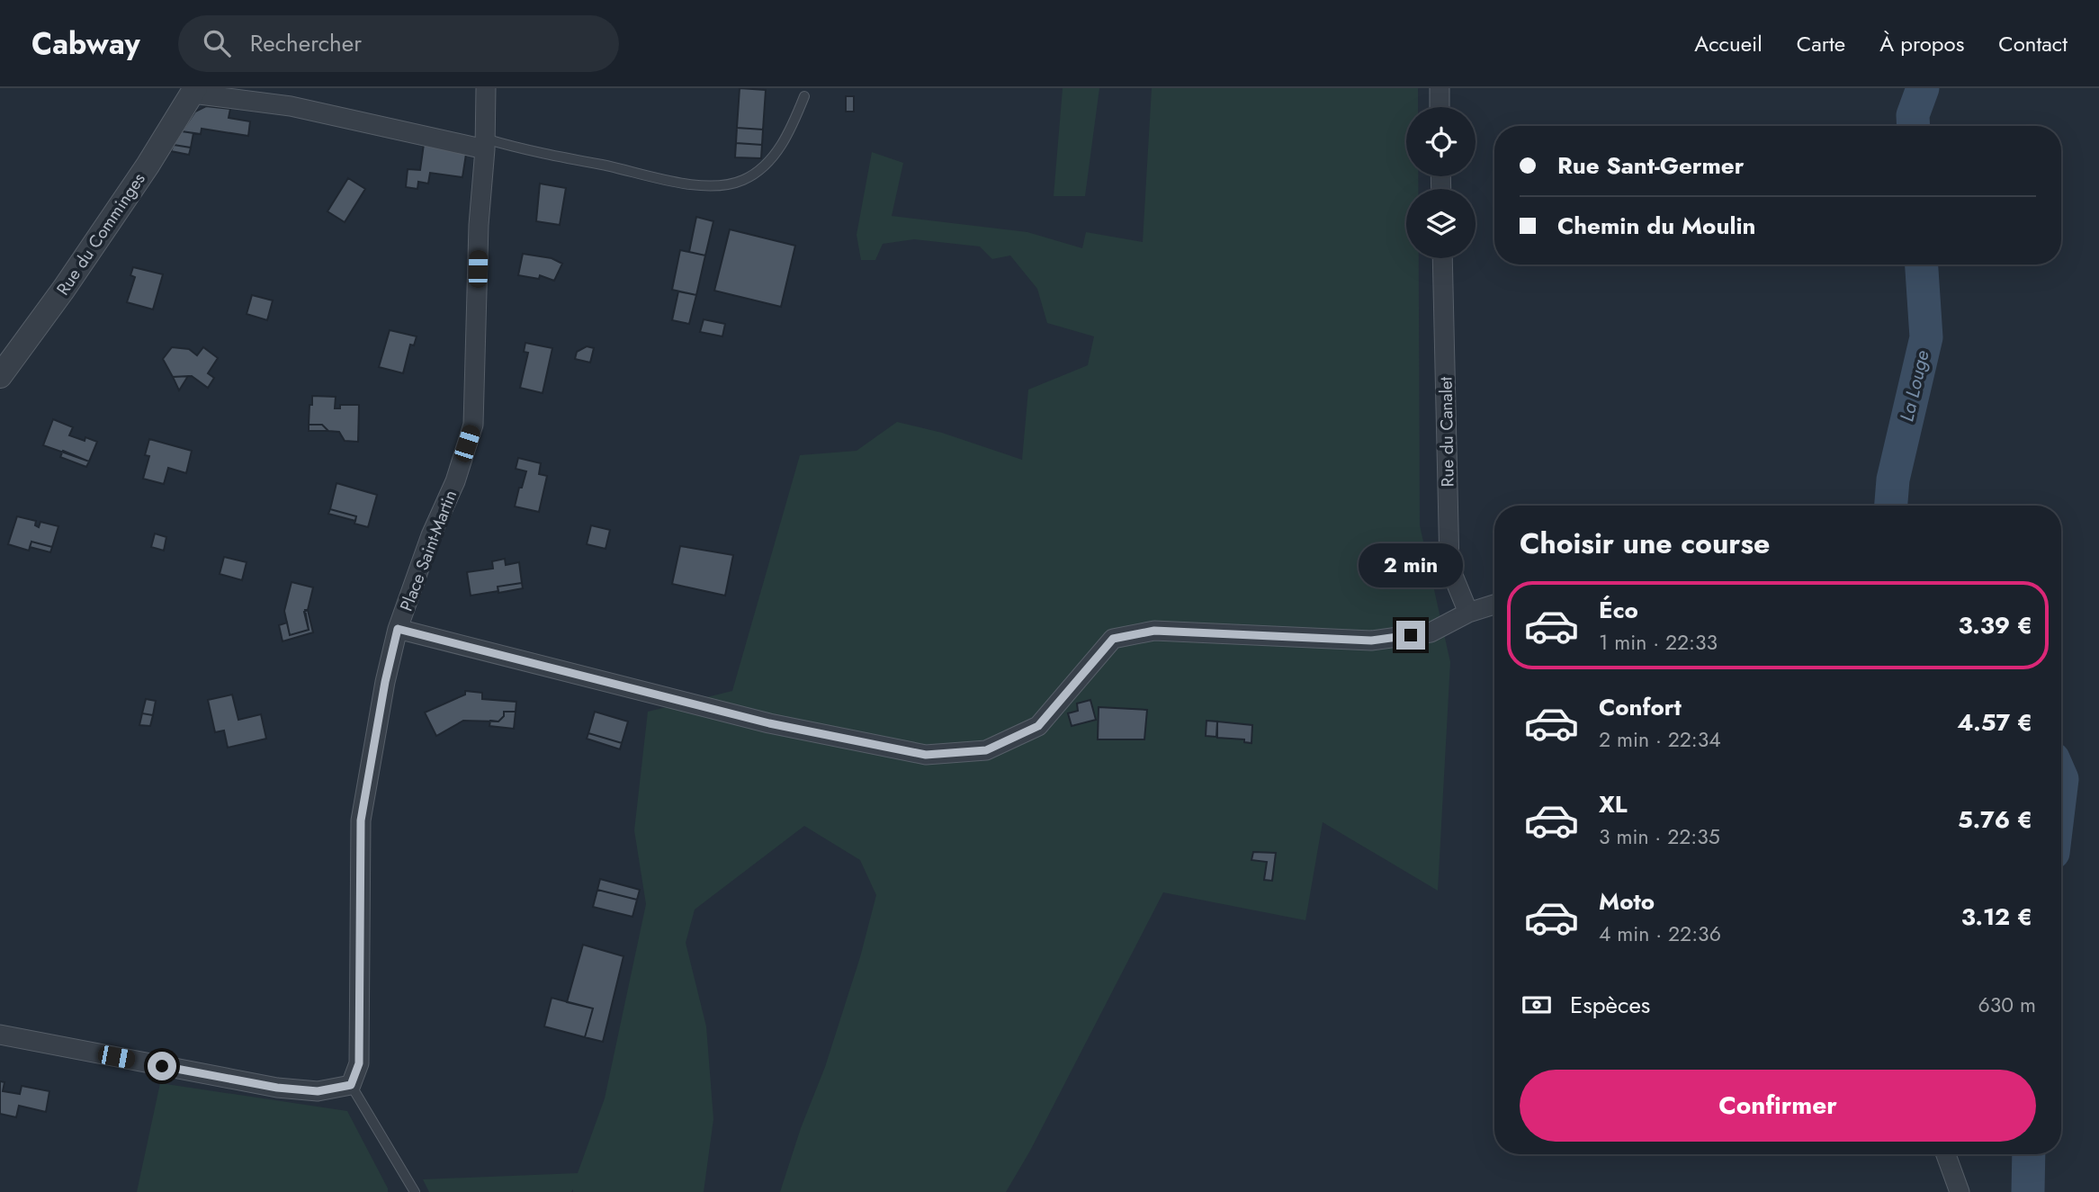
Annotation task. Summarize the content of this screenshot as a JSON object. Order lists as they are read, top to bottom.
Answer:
{
  "streets": {
    "street": ["Rue du Comminges", "Rue du Canalet", "Place Saint-Martin"]
  },
  "water": ["La Louge"],
  "page": {
    "header": "Cabway",
    "search": "Rechercher",
    "nav": [
      "Accueil",
      "Carte",
      "À propos",
      "Contact"
    ],
    "banner": ["Rue Sant-Germer", "Chemin du Moulin"],
    "heading": "Choisir une course",
    "bubble": "2 min",
    "list": [
      {
        "name": "Éco",
        "note": "1 min · 22:33",
        "value": "3.39 €"
      },
      {
        "name": "Confort",
        "note": "2 min · 22:34",
        "value": "4.57 €"
      },
      {
        "name": "XL",
        "note": "3 min · 22:35",
        "value": "5.76 €"
      },
      {
        "name": "Moto",
        "note": "4 min · 22:36",
        "value": "3.12 €"
      }
    ],
    "pay": ["Espèces", "630 m"],
    "buttons": "Confirmer"
  }
}
